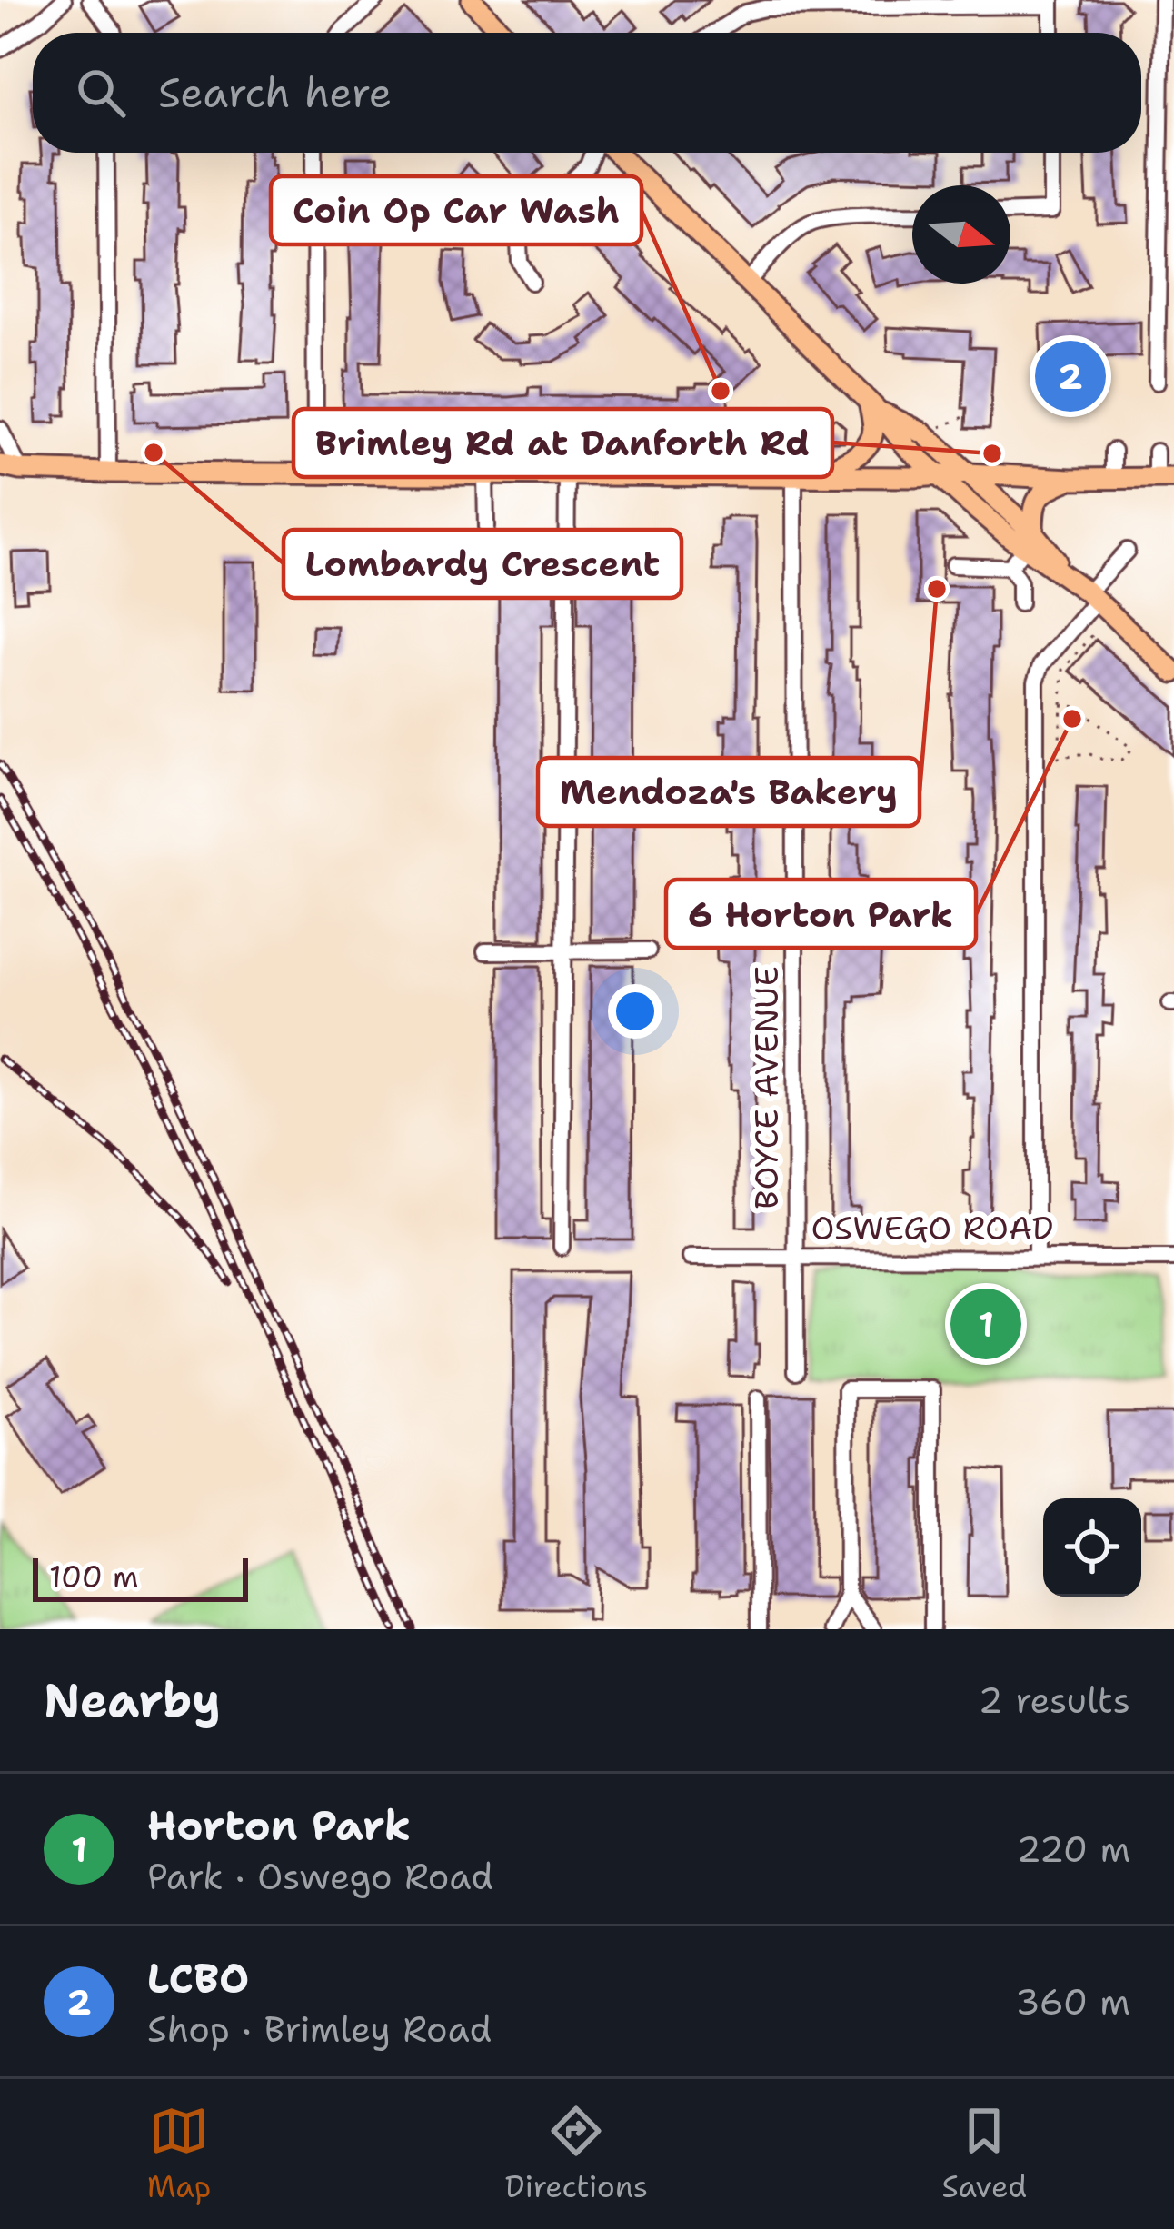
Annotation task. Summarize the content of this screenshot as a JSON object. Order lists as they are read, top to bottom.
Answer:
{
  "streets": {
    "street": ["BOYCE AVENUE", "OSWEGO ROAD"]
  },
  "crossings": [
    ["BOYCE AVENUE", "OSWEGO ROAD"]
  ],
  "places": [
    "Coin Op Car Wash",
    "Lombardy Crescent",
    "Brimley Rd at Danforth Rd",
    "Mendoza's Bakery",
    "6 Horton Park"
  ],
  "scale_bar": "100 m",
  "north": "right",
  "page": {
    "search": "Search here",
    "pins": ["2", "1"],
    "scale": "100 m",
    "heading": ["Nearby", "2 results"],
    "list": [
      {
        "mark": "1",
        "name": "Horton Park",
        "note": "Park · Oswego Road",
        "value": "220 m"
      },
      {
        "mark": "2",
        "name": "LCBO",
        "note": "Shop · Brimley Road",
        "value": "360 m"
      }
    ],
    "nav": ["Map", "Directions", "Saved"]
  }
}
